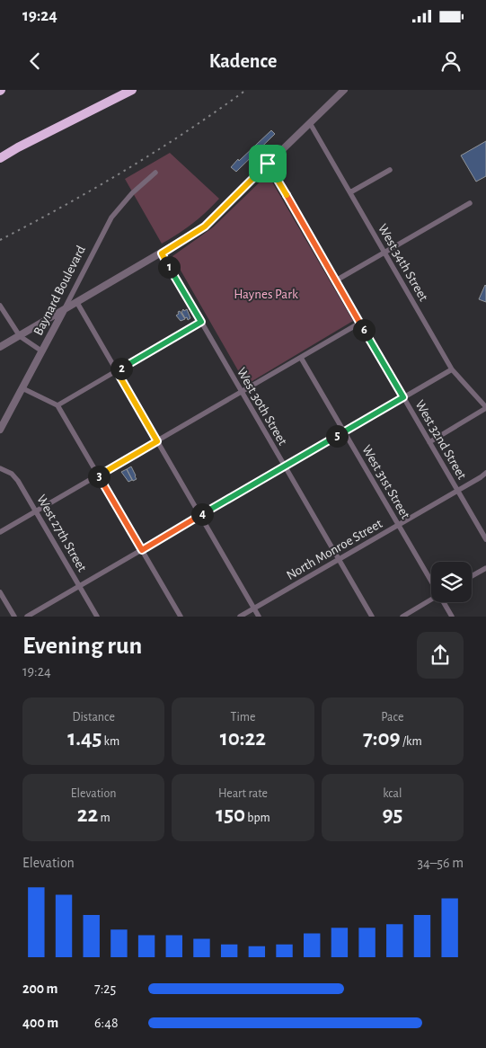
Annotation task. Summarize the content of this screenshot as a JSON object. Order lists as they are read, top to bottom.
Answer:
{
  "streets": {
    "street": [
      "West 34th Street",
      "Baynard Boulevard",
      "West 30th Street",
      "West 32nd Street",
      "West 31st Street",
      "West 27th Street",
      "North Monroe Street"
    ]
  },
  "crossings": [
    ["West 30th Street", "North Monroe Street"],
    ["West 32nd Street", "North Monroe Street"],
    ["West 31st Street", "North Monroe Street"]
  ],
  "parks": ["Haynes Park"],
  "page": {
    "status": "19:24",
    "header": "Kadence",
    "pins": [
      "1",
      "6",
      "2",
      "5",
      "3",
      "4"
    ],
    "heading": ["Evening run", "19:24"],
    "stats": [
      ["Distance", "1.45 km"],
      ["Time", "10:22"],
      ["Pace", "7:09 /km"],
      ["Elevation", "22 m"],
      ["Heart rate", "150 bpm"],
      ["kcal", "95"]
    ],
    "chart": ["Elevation", "34–56 m"],
    "list": [
      {
        "name": "200 m",
        "note": "7:25"
      },
      {
        "name": "400 m",
        "note": "6:48"
      }
    ]
  }
}
